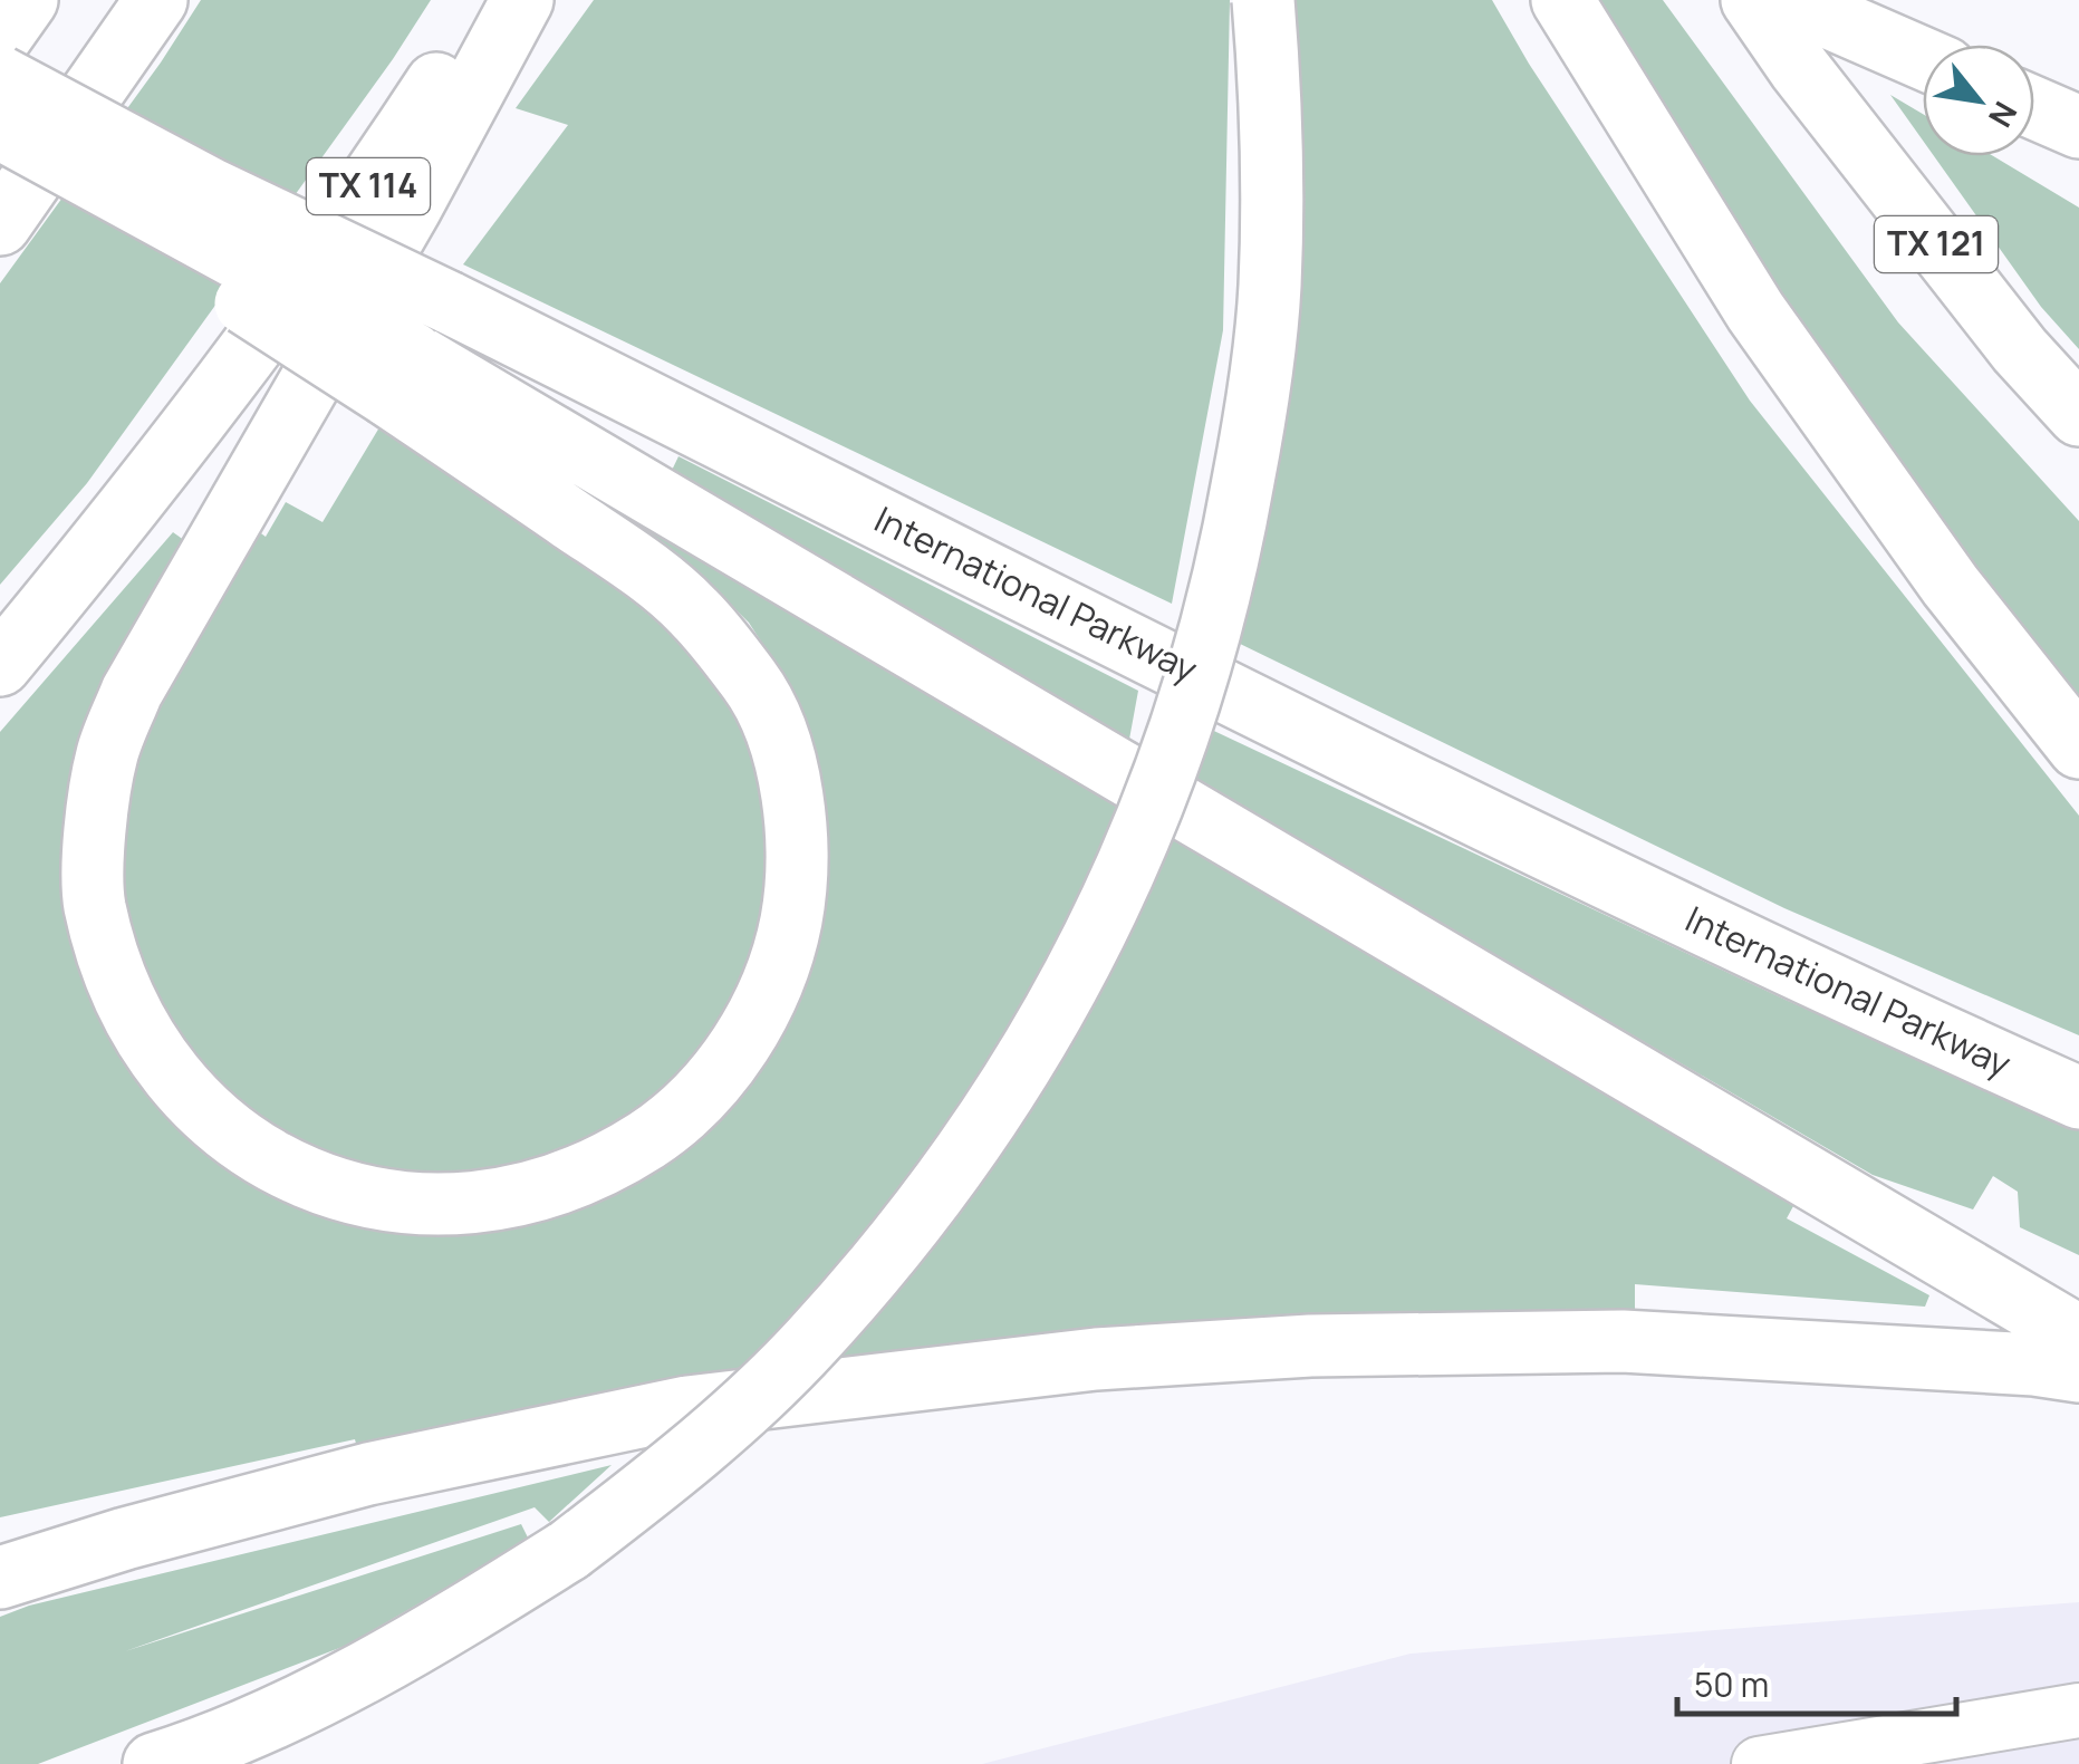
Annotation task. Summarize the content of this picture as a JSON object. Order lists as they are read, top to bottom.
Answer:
{
  "streets": {
    "highway": ["TX 114", "TX 121", "International Parkway"]
  },
  "scale_bar": "50 m",
  "north": "bottom right"
}
